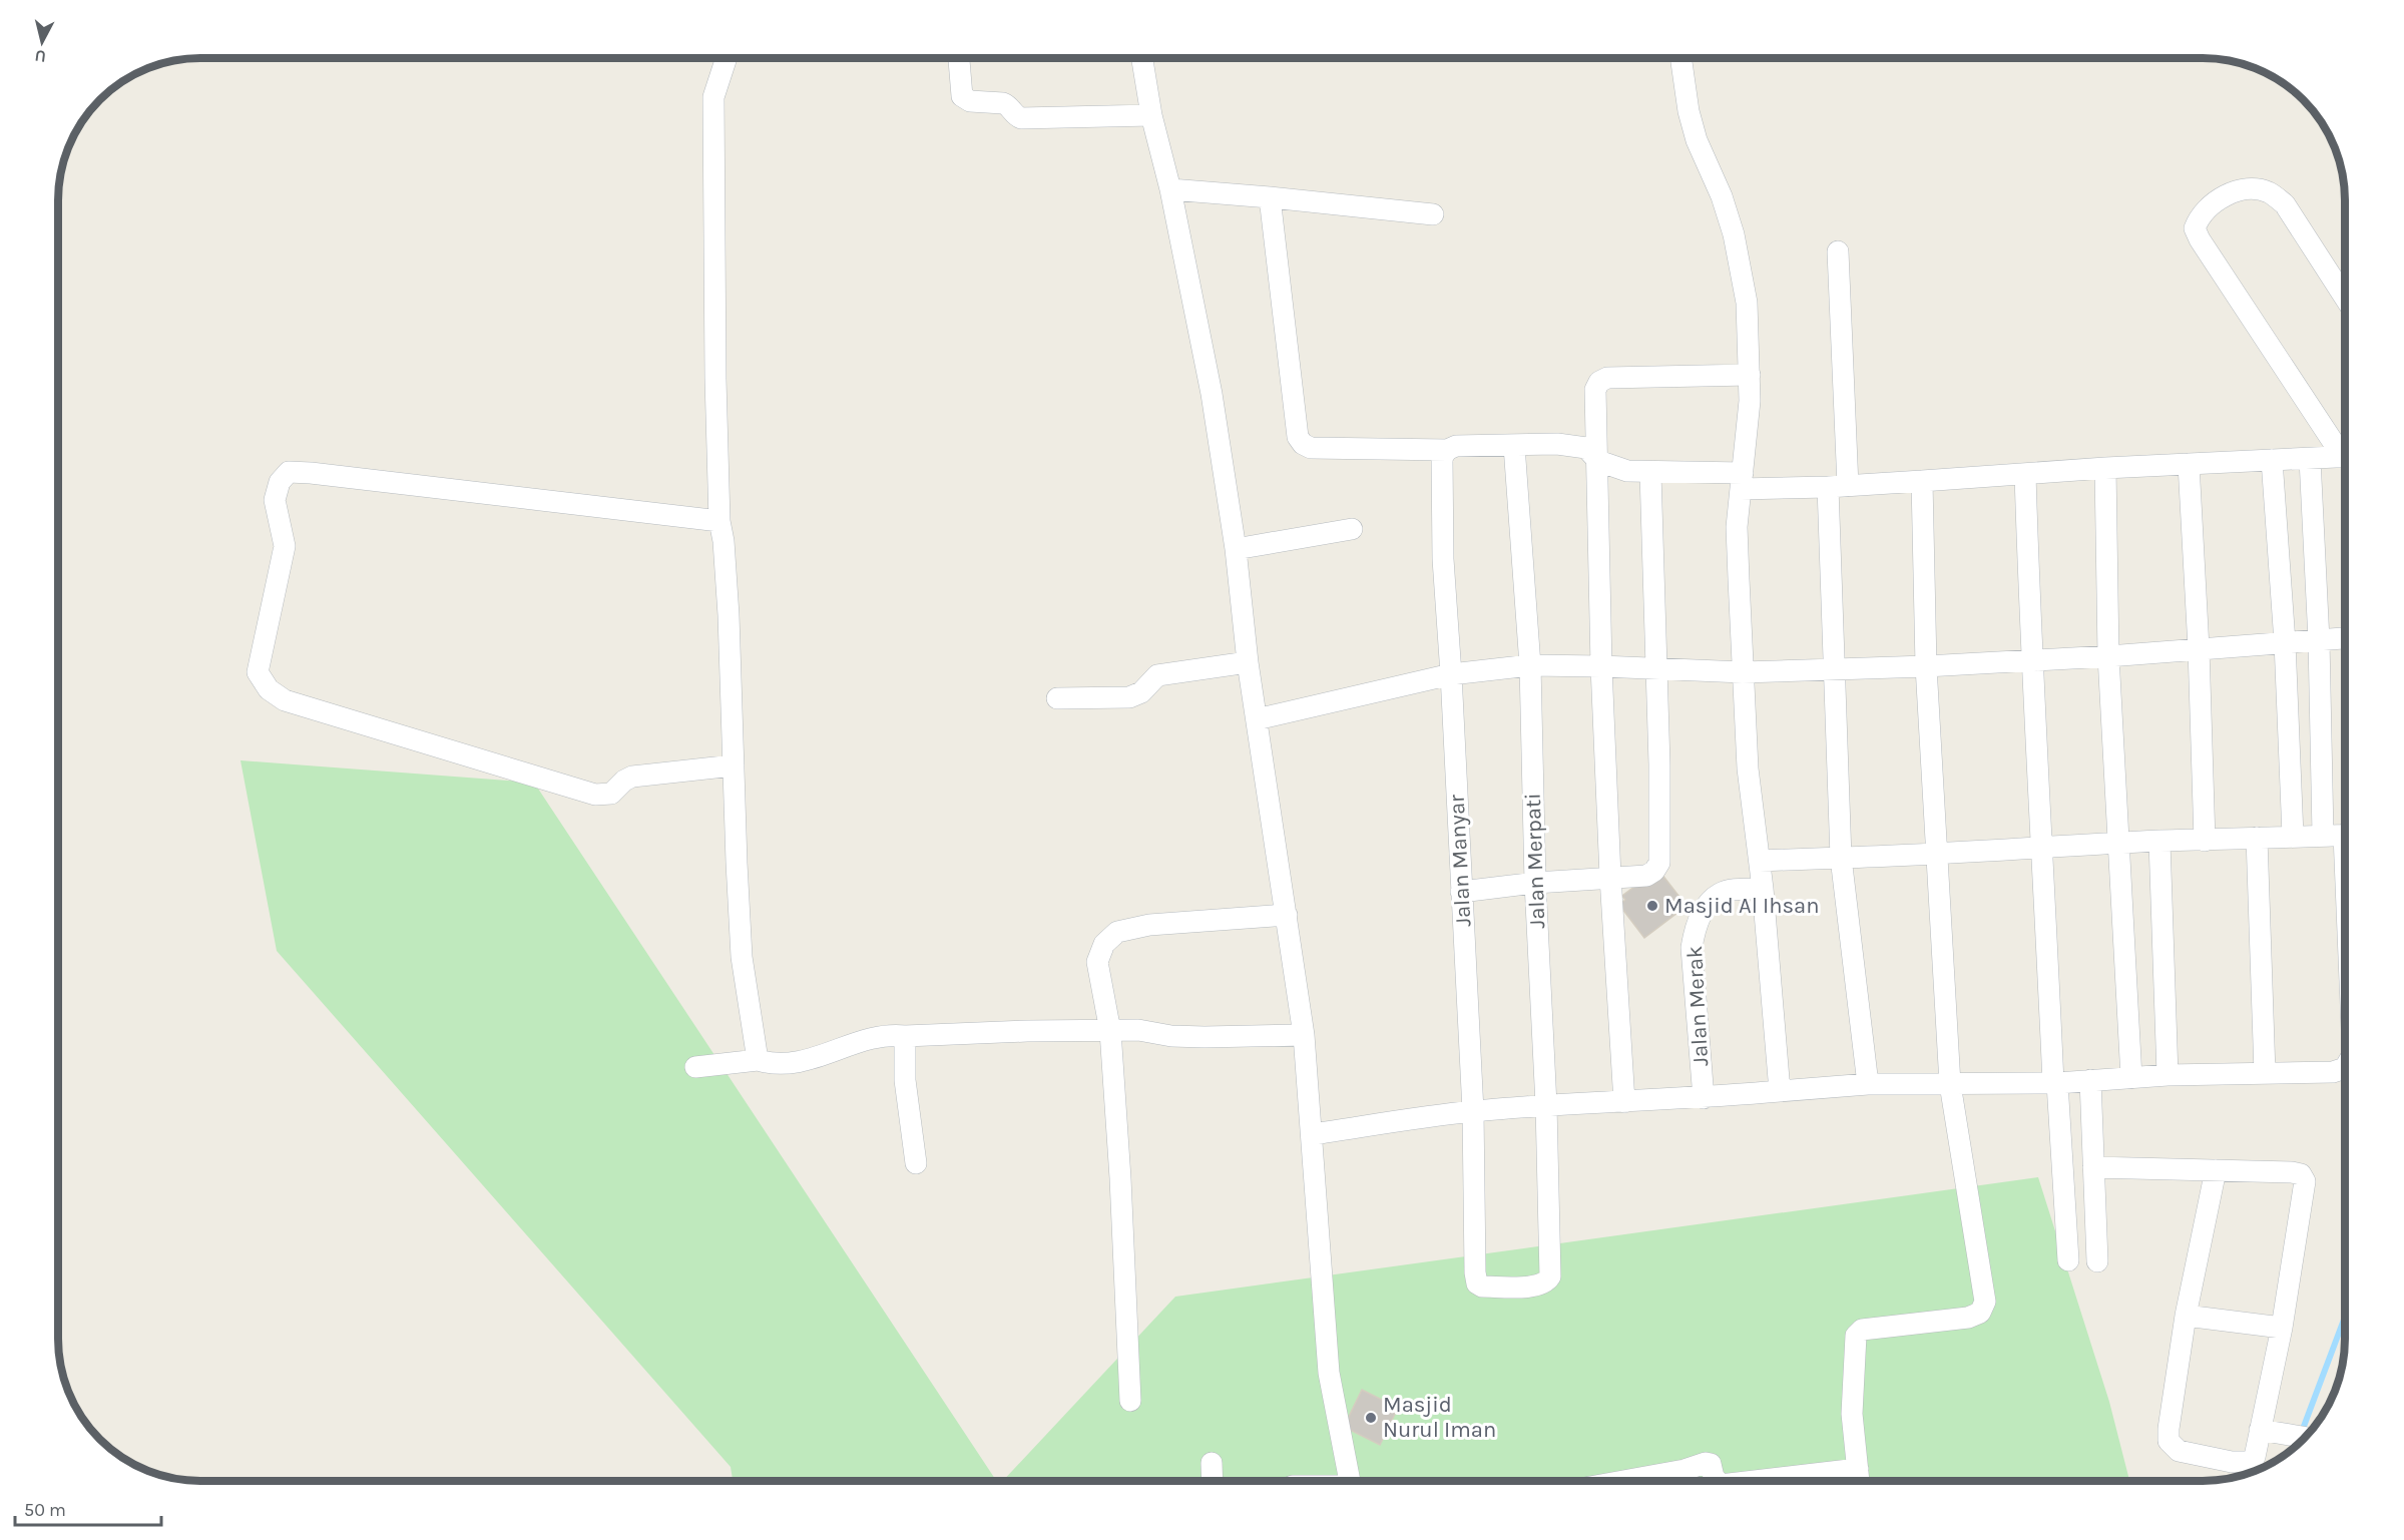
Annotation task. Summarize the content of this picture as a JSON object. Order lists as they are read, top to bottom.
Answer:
{
  "streets": {
    "street": ["Jalan Manyar", "Jalan Merpati", "Jalan Merak"]
  },
  "crossings": [
    ["Jalan Manyar", "Jalan Merpati"]
  ],
  "places": ["Masjid Al Ihsan", "Masjid Nurul Iman"],
  "scale_bar": "50 m",
  "north": "bottom"
}
